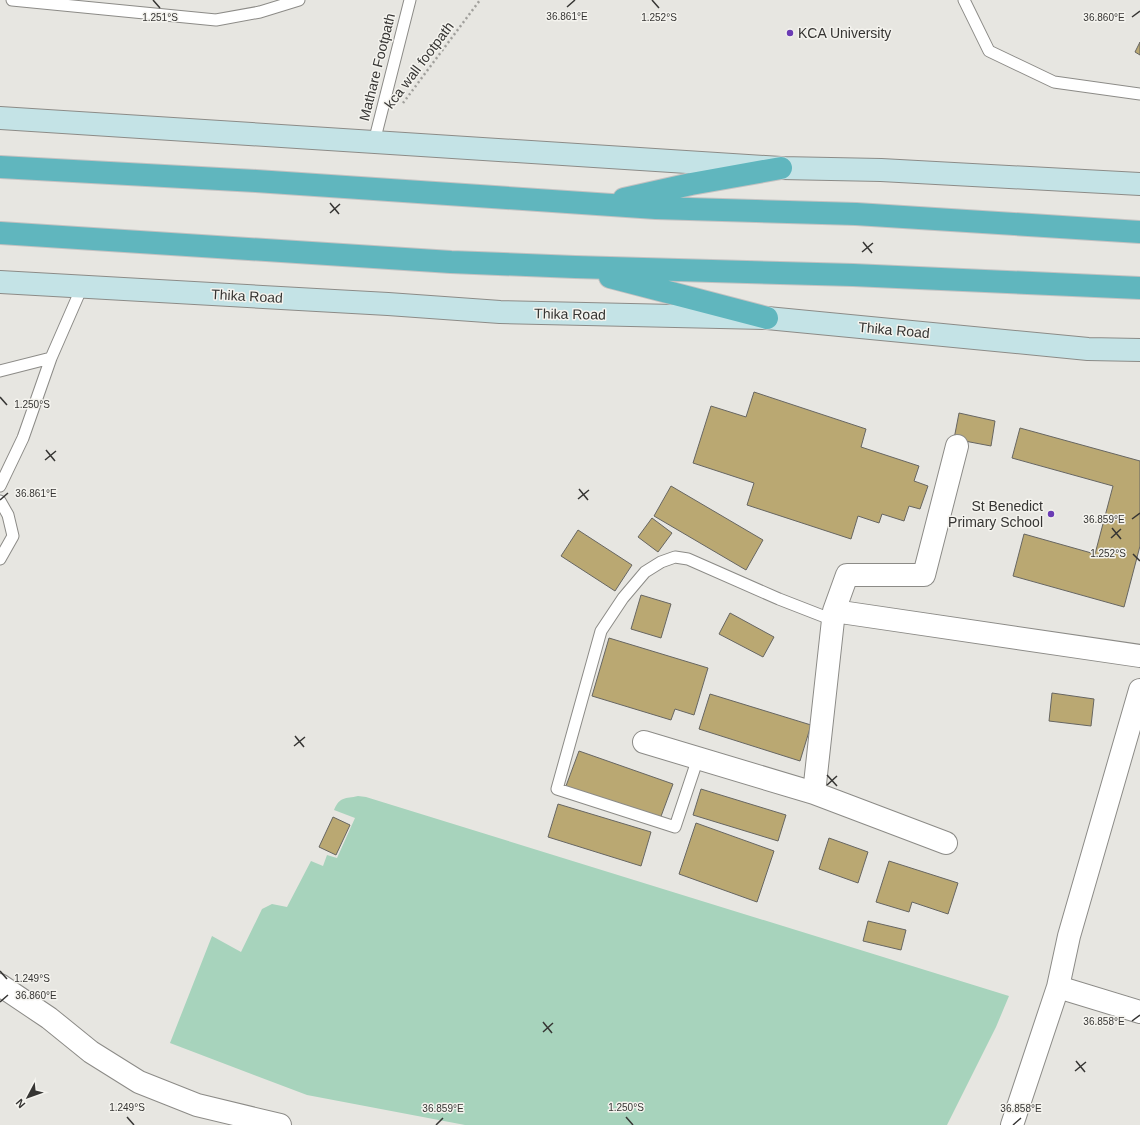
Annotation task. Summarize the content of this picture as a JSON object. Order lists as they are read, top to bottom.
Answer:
{
  "streets": {
    "main road": ["Thika Road"],
    "lane": ["Mathare Footpath"],
    "path": ["kca wall footpath"]
  },
  "places": ["KCA University", "St Benedict Primary School"],
  "north": "bottom left",
  "coordinates": [
    "36.861°E",
    "36.860°E",
    "1.251°S",
    "1.252°S",
    "1.250°S",
    "36.859°E",
    "1.249°S",
    "36.858°E"
  ]
}
